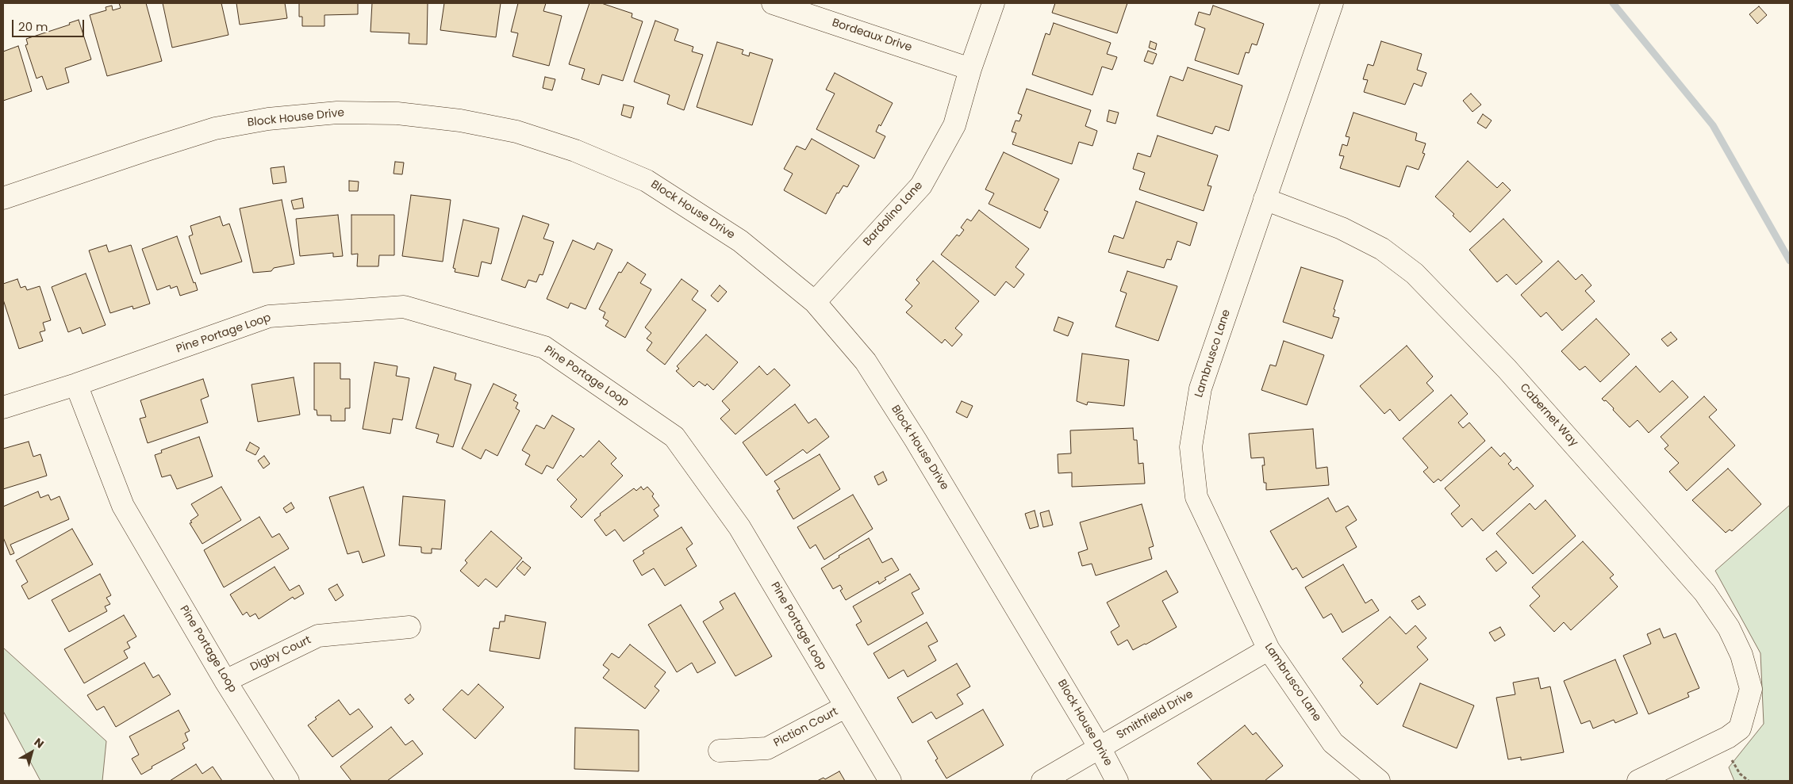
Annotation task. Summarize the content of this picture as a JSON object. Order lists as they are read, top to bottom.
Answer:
{
  "streets": {
    "street": [
      "Bordeaux Drive",
      "Block House Drive",
      "Bardolino Lane",
      "Pine Portage Loop",
      "Lambrusco Lane",
      "Cabernet Way",
      "Digby Court",
      "Smithfield Drive",
      "Piction Court"
    ]
  },
  "crossings": [
    ["Bordeaux Drive", "Bardolino Lane"],
    ["Block House Drive", "Bardolino Lane"],
    ["Block House Drive", "Smithfield Drive"],
    ["Pine Portage Loop", "Digby Court"],
    ["Pine Portage Loop", "Piction Court"],
    ["Lambrusco Lane", "Cabernet Way"],
    ["Lambrusco Lane", "Smithfield Drive"]
  ],
  "scale_bar": "20 m",
  "north": "top right"
}
